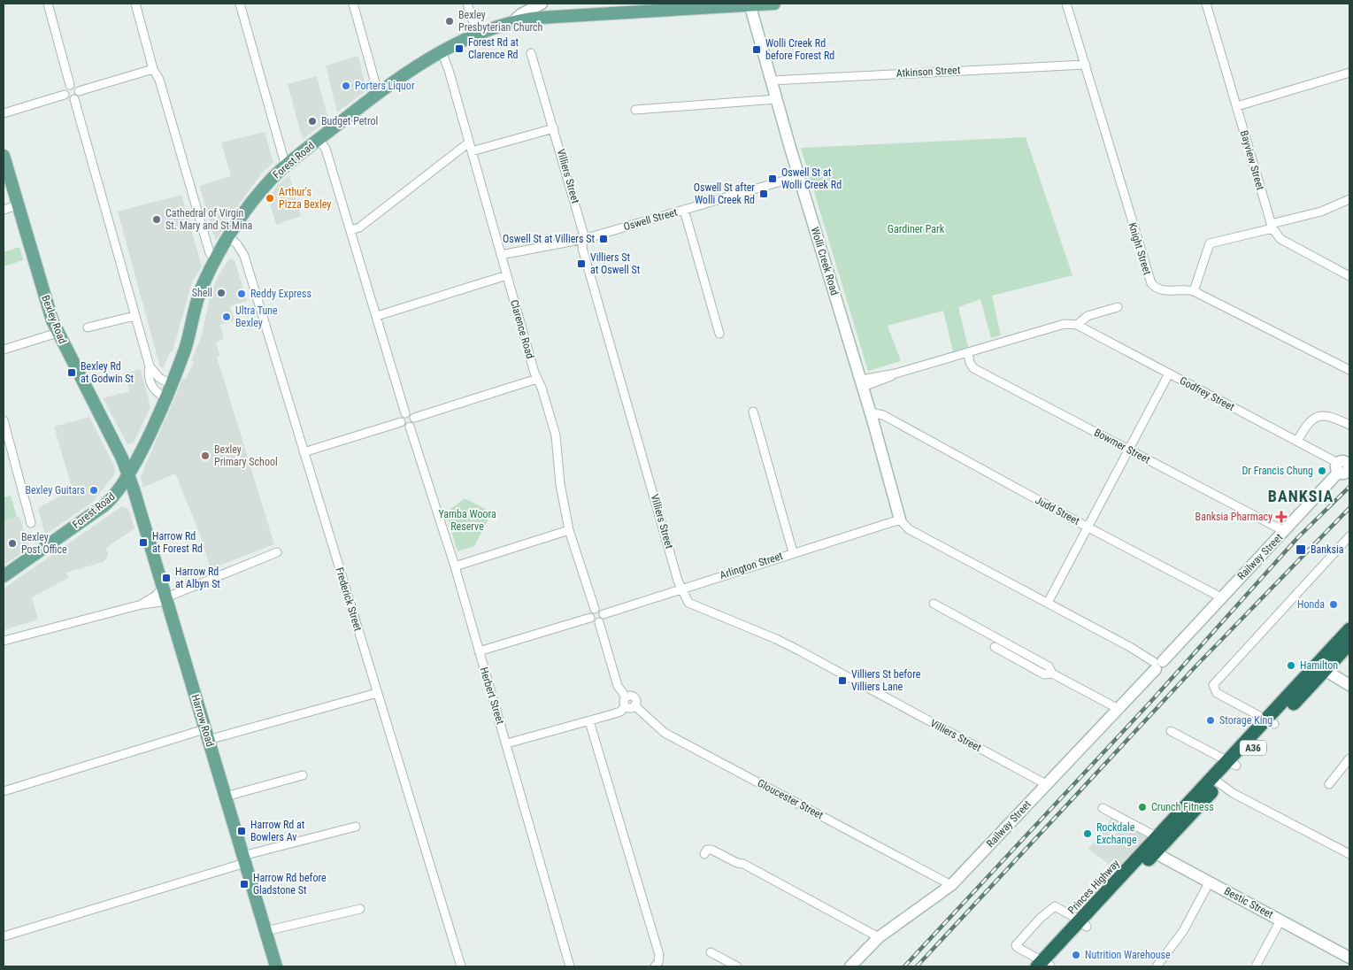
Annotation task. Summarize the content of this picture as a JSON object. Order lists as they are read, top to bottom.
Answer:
{
  "streets": {
    "highway": ["A36", "Princes Highway"],
    "main road": ["Forest Road", "Bexley Road", "Harrow Road"],
    "street": [
      "Atkinson Street",
      "Bayview Street",
      "Villiers Street",
      "Oswell Street",
      "Knight Street",
      "Wolli Creek Road",
      "Clarence Road",
      "Godfrey Street",
      "Bowmer Street",
      "Judd Street",
      "Railway Street",
      "Arlington Street",
      "Frederick Street",
      "Herbert Street",
      "Gloucester Street",
      "Bestic Street"
    ]
  },
  "crossings": [
    ["Atkinson Street", "Knight Street"],
    ["Atkinson Street", "Wolli Creek Road"],
    ["Forest Road", "Wolli Creek Road"],
    ["Forest Road", "Bexley Road"],
    ["Forest Road", "Clarence Road"],
    ["Forest Road", "Frederick Street"],
    ["Forest Road", "Harrow Road"],
    ["Villiers Street", "Oswell Street"],
    ["Villiers Street", "Railway Street"],
    ["Villiers Street", "Arlington Street"],
    ["Oswell Street", "Wolli Creek Road"],
    ["Oswell Street", "Clarence Road"],
    ["Wolli Creek Road", "Judd Street"],
    ["Wolli Creek Road", "Arlington Street"],
    ["Bexley Road", "Harrow Road"],
    ["Clarence Road", "Arlington Street"],
    ["Godfrey Street", "Railway Street"],
    ["Bowmer Street", "Railway Street"],
    ["Judd Street", "Railway Street"],
    ["Railway Street", "Gloucester Street"],
    ["Princes Highway", "Bestic Street"]
  ],
  "districts": ["BANKSIA"],
  "parks": ["Gardiner Park", "Yamba Woora Reserve"],
  "places": {
    "other": [
      "Bexley Presbyterian Church",
      "Porters Liquor",
      "Budget Petrol",
      "Arthur's Pizza Bexley",
      "Cathedral of Virgin St. Mary and St Mina",
      "Shell",
      "Reddy Express",
      "Ultra Tune Bexley",
      "Bexley Primary School",
      "Dr Francis Chung",
      "Bexley Guitars",
      "Bexley Post Office",
      "Honda",
      "Hamilton",
      "Storage King",
      "Crunch Fitness",
      "Rockdale Exchange",
      "Nutrition Warehouse"
    ],
    "transit": [
      "Forest Rd at Clarence Rd",
      "Wolli Creek Rd before Forest Rd",
      "Oswell St at Wolli Creek Rd",
      "Oswell St after Wolli Creek Rd",
      "Oswell St at Villiers St",
      "Villiers St at Oswell St",
      "Bexley Rd at Godwin St",
      "Harrow Rd at Forest Rd",
      "Banksia",
      "Harrow Rd at Albyn St",
      "Villiers St before Villiers Lane",
      "Harrow Rd at Bowlers Av",
      "Harrow Rd before Gladstone St"
    ],
    "health": ["Banksia Pharmacy"]
  }
}
